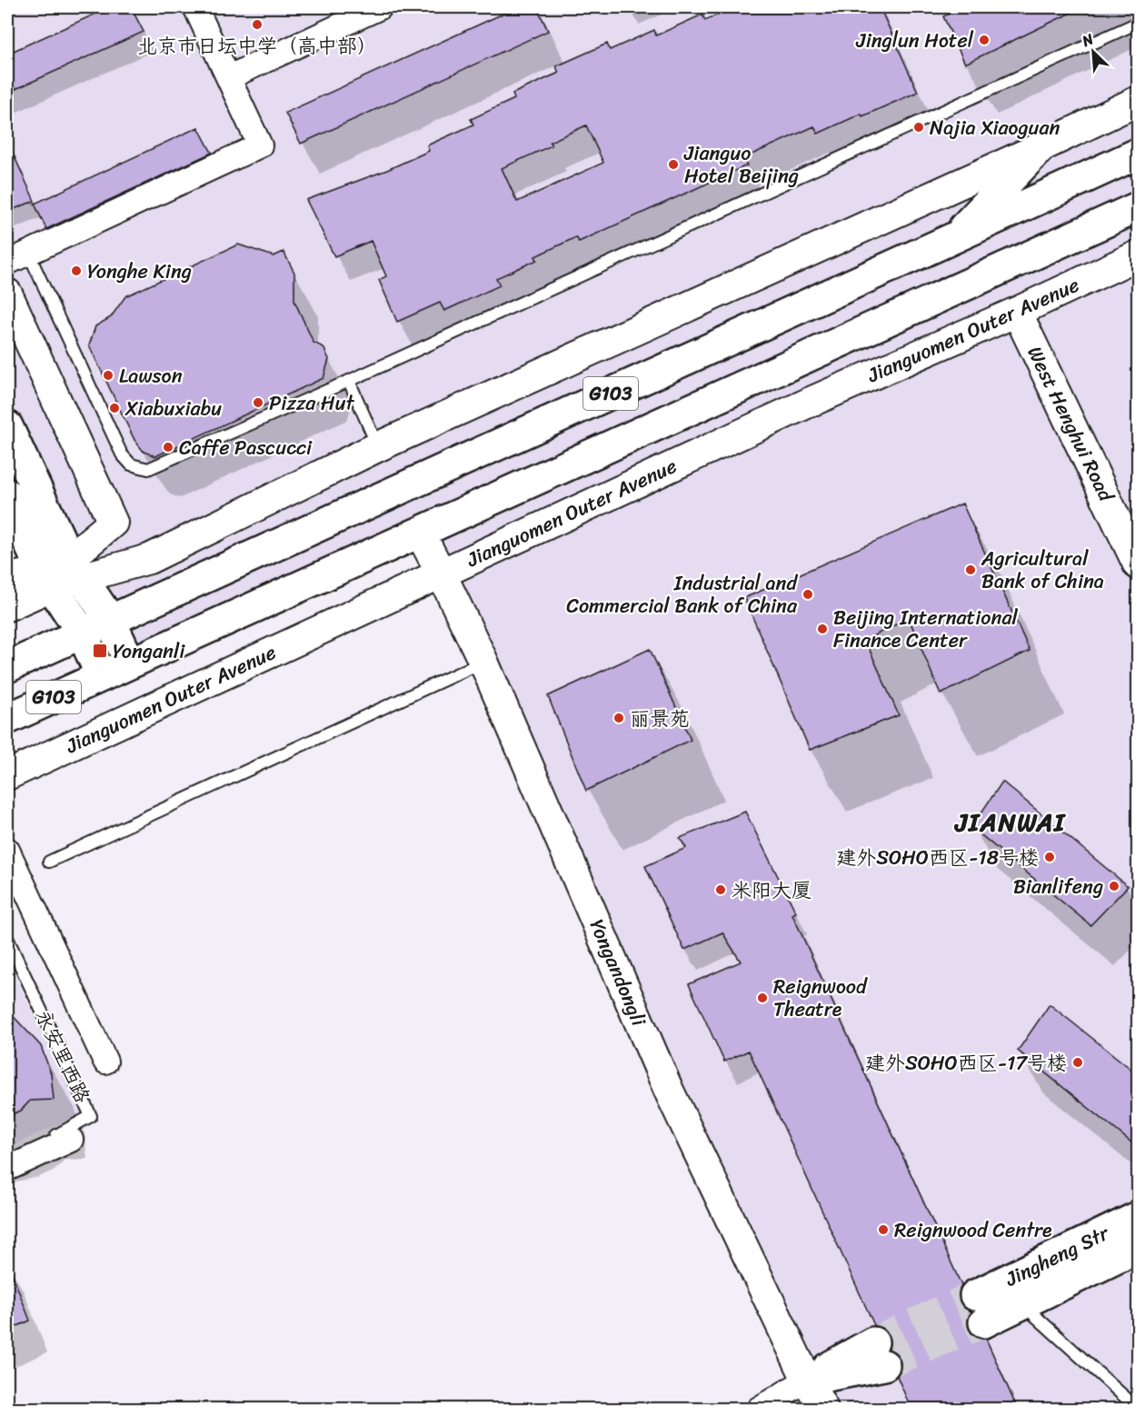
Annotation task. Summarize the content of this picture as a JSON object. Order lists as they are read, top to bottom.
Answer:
{
  "streets": {
    "main road": ["G103", "Jingheng Str"],
    "street": [
      "Jianguomen Outer Avenue",
      "West Henghui Road",
      "Yongandongli",
      "永安里西路"
    ]
  },
  "crossings": [
    ["Jianguomen Outer Avenue", "West Henghui Road"],
    ["Jianguomen Outer Avenue", "Yongandongli"],
    ["G103", "Yongandongli"]
  ],
  "districts": ["JIANWAI"],
  "places": {
    "other": [
      "北京市日坛中学（高中部）",
      "Jinglun Hotel",
      "Najia Xiaoguan",
      "Jianguo Hotel Beijing",
      "Yonghe King",
      "Lawson",
      "Pizza Hut",
      "Xiabuxiabu",
      "Caffe Pascucci",
      "Agricultural Bank of China",
      "Industrial and Commercial Bank of China",
      "Beijing International Finance Center",
      "丽景苑",
      "建外SOHO西区-18号楼",
      "Bianlifeng",
      "米阳大厦",
      "Reignwood Theatre",
      "建外SOHO西区-17号楼",
      "Reignwood Centre"
    ],
    "transit": ["Yonganli"]
  },
  "north": "top left"
}
